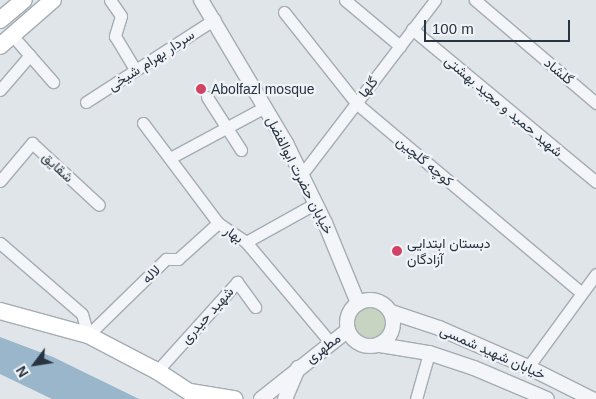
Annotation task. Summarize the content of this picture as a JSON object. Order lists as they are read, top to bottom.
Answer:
{
  "streets": {
    "street": [
      "سردار بهرام شیخی",
      "گلشاد",
      "گلها",
      "شهید حمید و مجید بهشتی",
      "کوچه گلچین",
      "شقایق",
      "خیابان حضرت ابوالفضل",
      "بهار",
      "لاله",
      "شهید حیدری",
      "مطهری",
      "خیابان شهید شمسی"
    ]
  },
  "crossings": [
    ["سردار بهرام شیخی", "خیابان حضرت ابوالفضل"],
    ["گلها", "شهید حمید و مجید بهشتی"],
    ["گلها", "کوچه گلچین"],
    ["گلها", "خیابان حضرت ابوالفضل"],
    ["خیابان حضرت ابوالفضل", "مطهری"],
    ["خیابان حضرت ابوالفضل", "خیابان شهید شمسی"],
    ["بهار", "لاله"],
    ["بهار", "مطهری"],
    ["مطهری", "خیابان شهید شمسی"]
  ],
  "places": ["Abolfazl mosque", "دبستان ابتدایی آزادگان"],
  "scale_bar": "100 m",
  "north": "bottom left"
}
